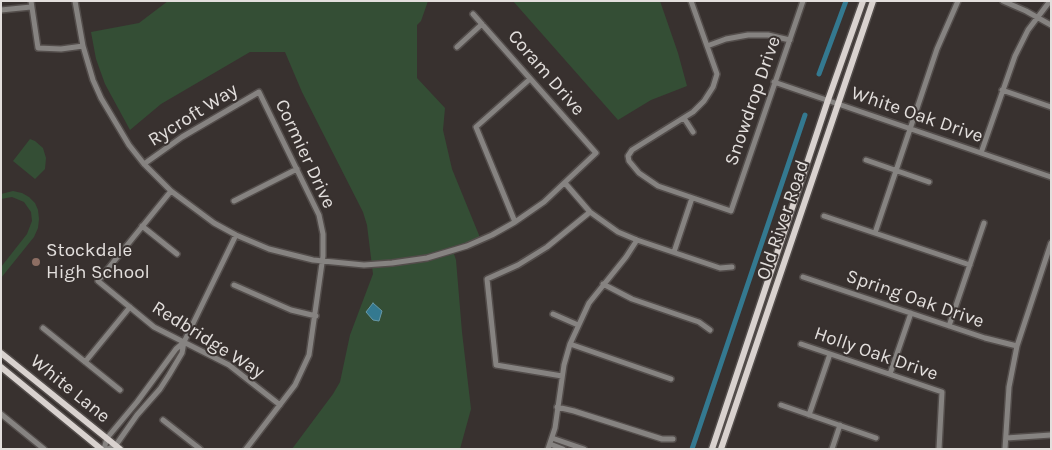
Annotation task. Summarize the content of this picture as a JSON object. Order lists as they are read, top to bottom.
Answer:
{
  "streets": {
    "main road": ["Old River Road", "White Lane"],
    "street": [
      "Coram Drive",
      "Snowdrop Drive",
      "Rycroft Way",
      "White Oak Drive",
      "Cormier Drive",
      "Spring Oak Drive",
      "Redbridge Way",
      "Holly Oak Drive"
    ]
  },
  "crossings": [
    ["Snowdrop Drive", "White Oak Drive"],
    ["Rycroft Way", "Cormier Drive"],
    ["White Oak Drive", "Old River Road"],
    ["Cormier Drive", "Redbridge Way"]
  ],
  "places": ["Stockdale High School"]
}
